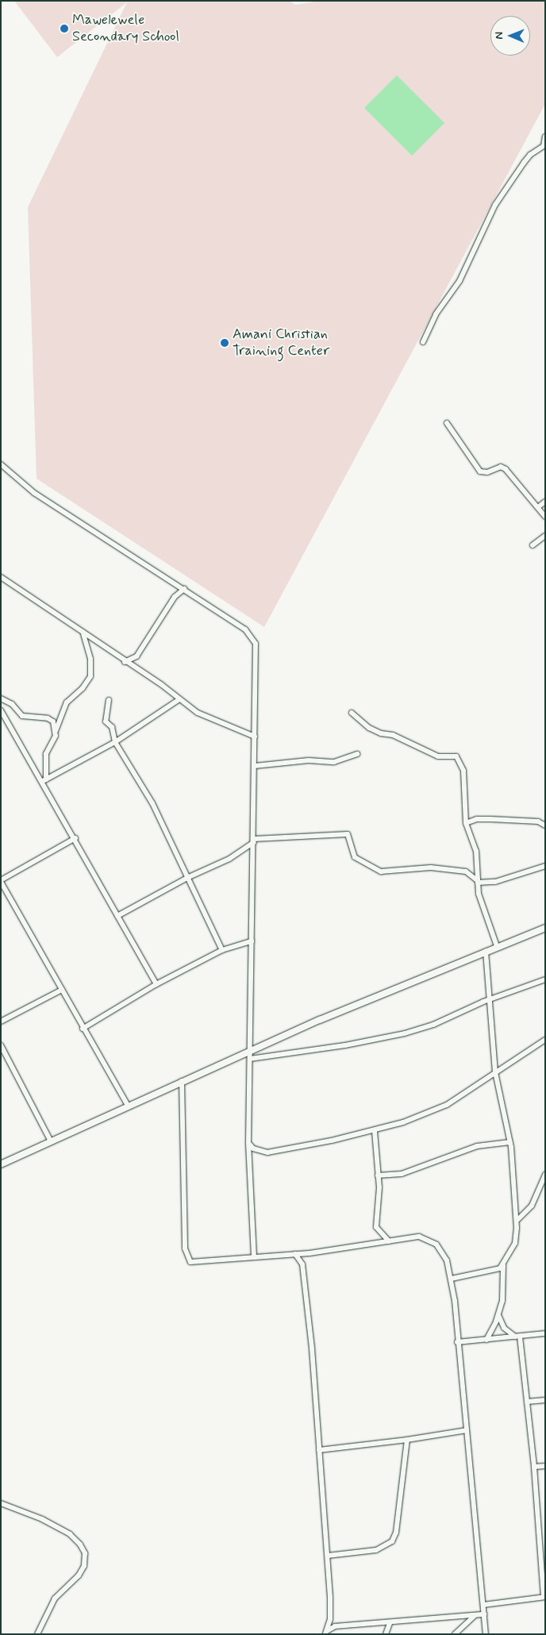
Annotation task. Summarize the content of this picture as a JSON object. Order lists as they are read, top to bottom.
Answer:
{
  "places": ["Mawelewele Secondary School", "Amani Christian Training Center"],
  "north": "left"
}
